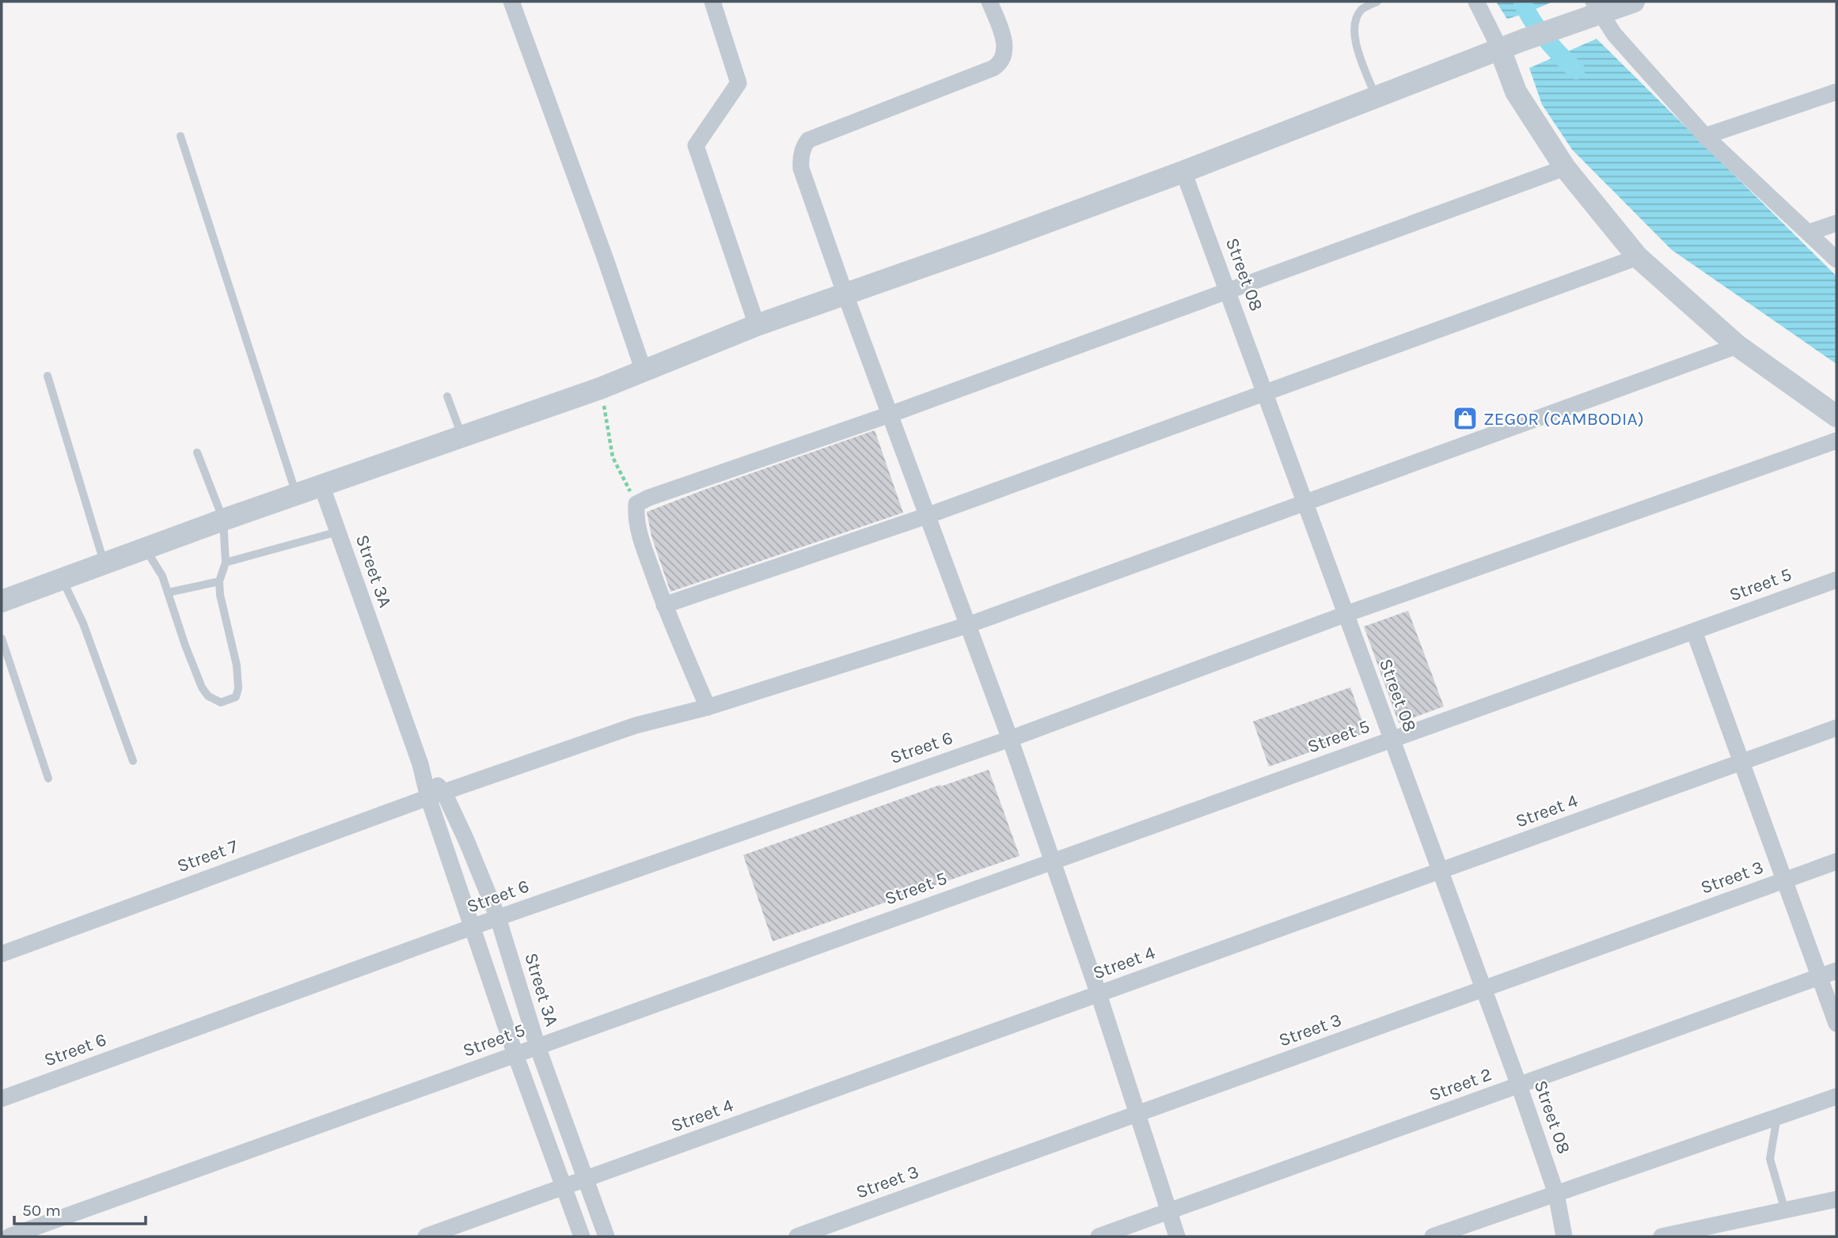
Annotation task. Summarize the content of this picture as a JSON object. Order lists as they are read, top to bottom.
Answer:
{
  "streets": {
    "street": [
      "Street 08",
      "Street 3A",
      "Street 5",
      "Street 6",
      "Street 4",
      "Street 7",
      "Street 3",
      "Street 2"
    ]
  },
  "crossings": [
    ["Street 08", "Street 5"],
    ["Street 08", "Street 6"],
    ["Street 08", "Street 4"],
    ["Street 08", "Street 7"],
    ["Street 08", "Street 3"],
    ["Street 08", "Street 2"],
    ["Street 3A", "Street 5"],
    ["Street 3A", "Street 6"],
    ["Street 3A", "Street 4"],
    ["Street 3A", "Street 7"]
  ],
  "places": {
    "shop": ["ZEGOR (CAMBODIA)"]
  },
  "scale_bar": "50 m"
}
